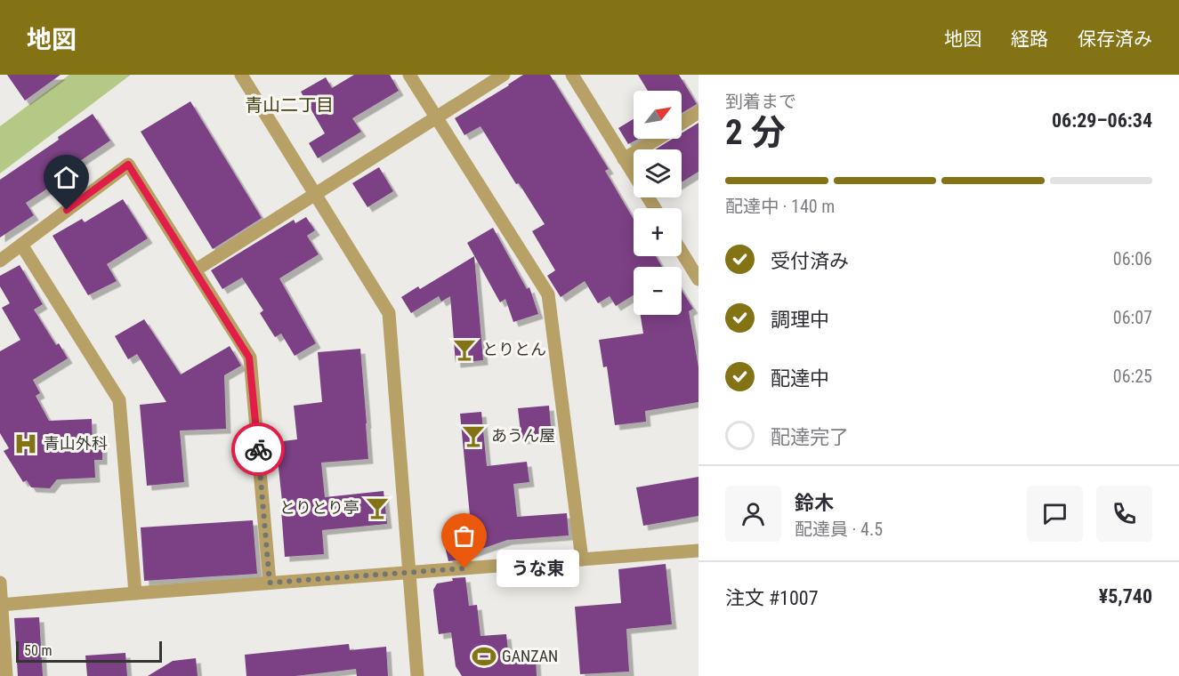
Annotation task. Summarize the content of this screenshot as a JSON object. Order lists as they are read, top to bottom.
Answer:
{
  "districts": ["青山二丁目"],
  "places": {
    "bar": ["とりとん", "あうん屋", "とりとり亭"],
    "hospital": ["青山外科"],
    "other": ["うな東"],
    "sports": ["GANZAN"]
  },
  "scale_bar": "50 m",
  "north": "top right",
  "page": {
    "header": "地図",
    "nav": ["地図", "経路", "保存済み"],
    "heading": ["2 分", "到着まで", "06:29–06:34"],
    "panel": [
      "鈴木",
      "配達員 · 4.5",
      "注文 #1007",
      "¥5,740"
    ],
    "map_buttons": ["+", "−"],
    "bar": "配達中 · 140 m",
    "list": [
      ["受付済み", "06:06"],
      ["調理中", "06:07"],
      ["配達中", "06:25"],
      "配達完了"
    ],
    "bubble": "うな東",
    "scale": "50 m"
  }
}
